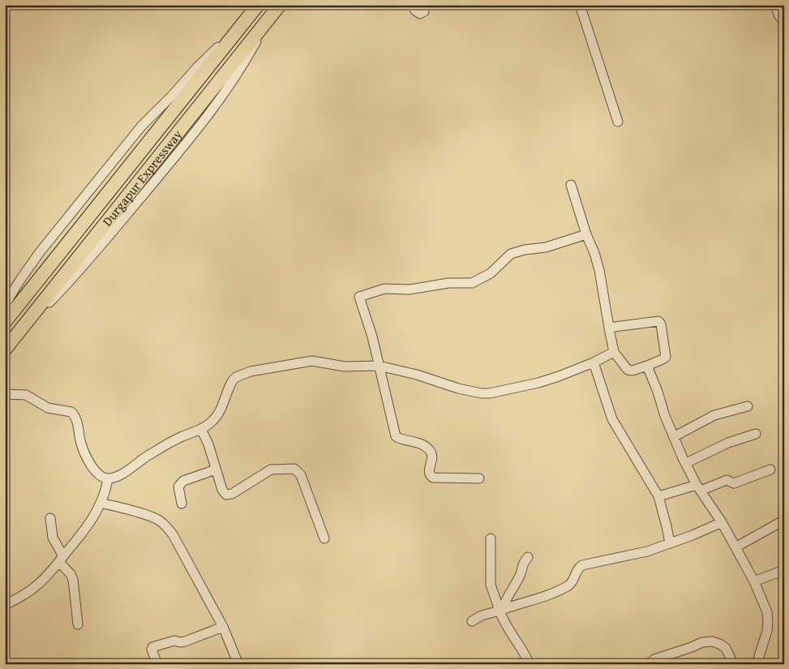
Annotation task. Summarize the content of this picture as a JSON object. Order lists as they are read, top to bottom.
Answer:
{
  "streets": {
    "highway": ["Durgapur Expressway"]
  }
}
